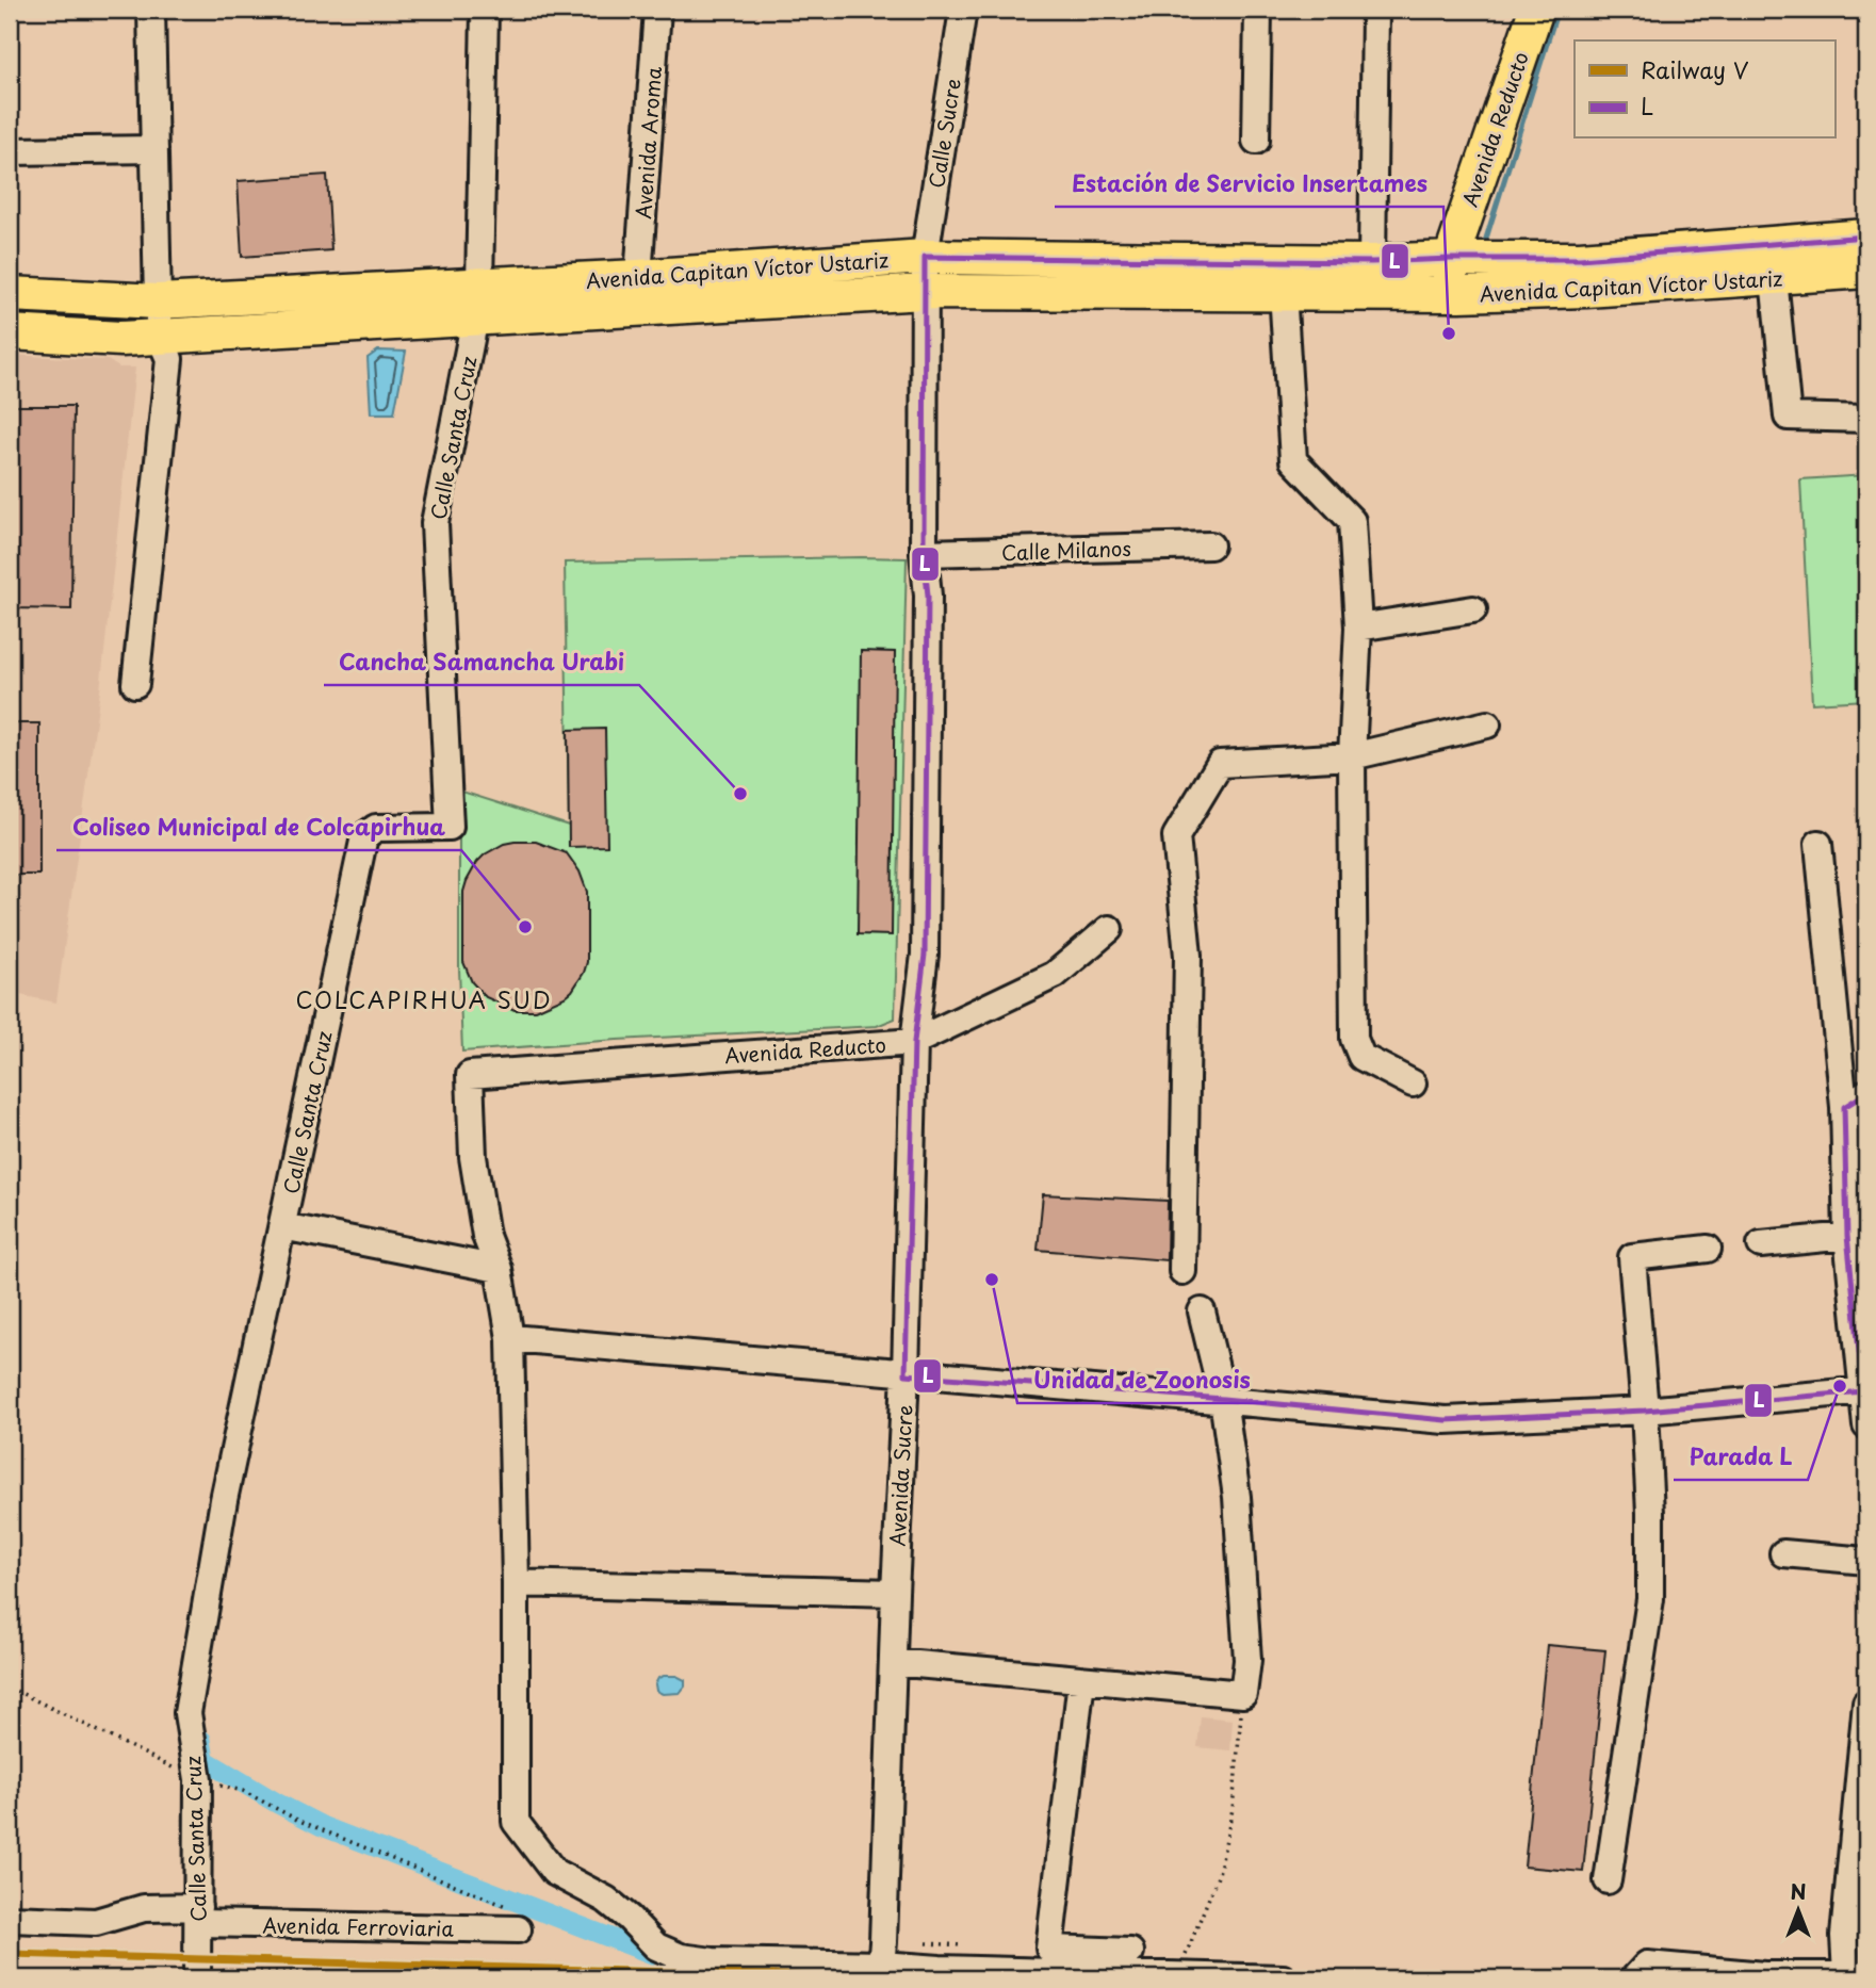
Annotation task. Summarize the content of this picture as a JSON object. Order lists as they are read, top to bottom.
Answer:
{
  "streets": {
    "main road": ["Avenida Reducto", "Avenida Capitan Víctor Ustariz"],
    "street": [
      "Calle Sucre",
      "Avenida Aroma",
      "Calle Santa Cruz",
      "Calle Milanos",
      "Avenida Sucre",
      "Avenida Ferroviaria"
    ]
  },
  "crossings": [
    ["Avenida Reducto", "Avenida Capitan Víctor Ustariz"],
    ["Avenida Reducto", "Avenida Sucre"],
    ["Calle Sucre", "Avenida Capitan Víctor Ustariz"],
    ["Calle Sucre", "Avenida Sucre"],
    ["Avenida Aroma", "Avenida Capitan Víctor Ustariz"],
    ["Avenida Capitan Víctor Ustariz", "Calle Santa Cruz"],
    ["Avenida Capitan Víctor Ustariz", "Avenida Sucre"],
    ["Calle Santa Cruz", "Avenida Ferroviaria"],
    ["Calle Milanos", "Avenida Sucre"]
  ],
  "districts": ["COLCAPIRHUA SUD"],
  "places": [
    "Estación de Servicio Insertames",
    "Cancha Samancha Urabi",
    "Coliseo Municipal de Colcapirhua",
    "Unidad de Zoonosis",
    "Parada L"
  ],
  "lines": ["transit line L", "rail line V"],
  "legend": ["Railway V", "L"],
  "north": "top"
}
